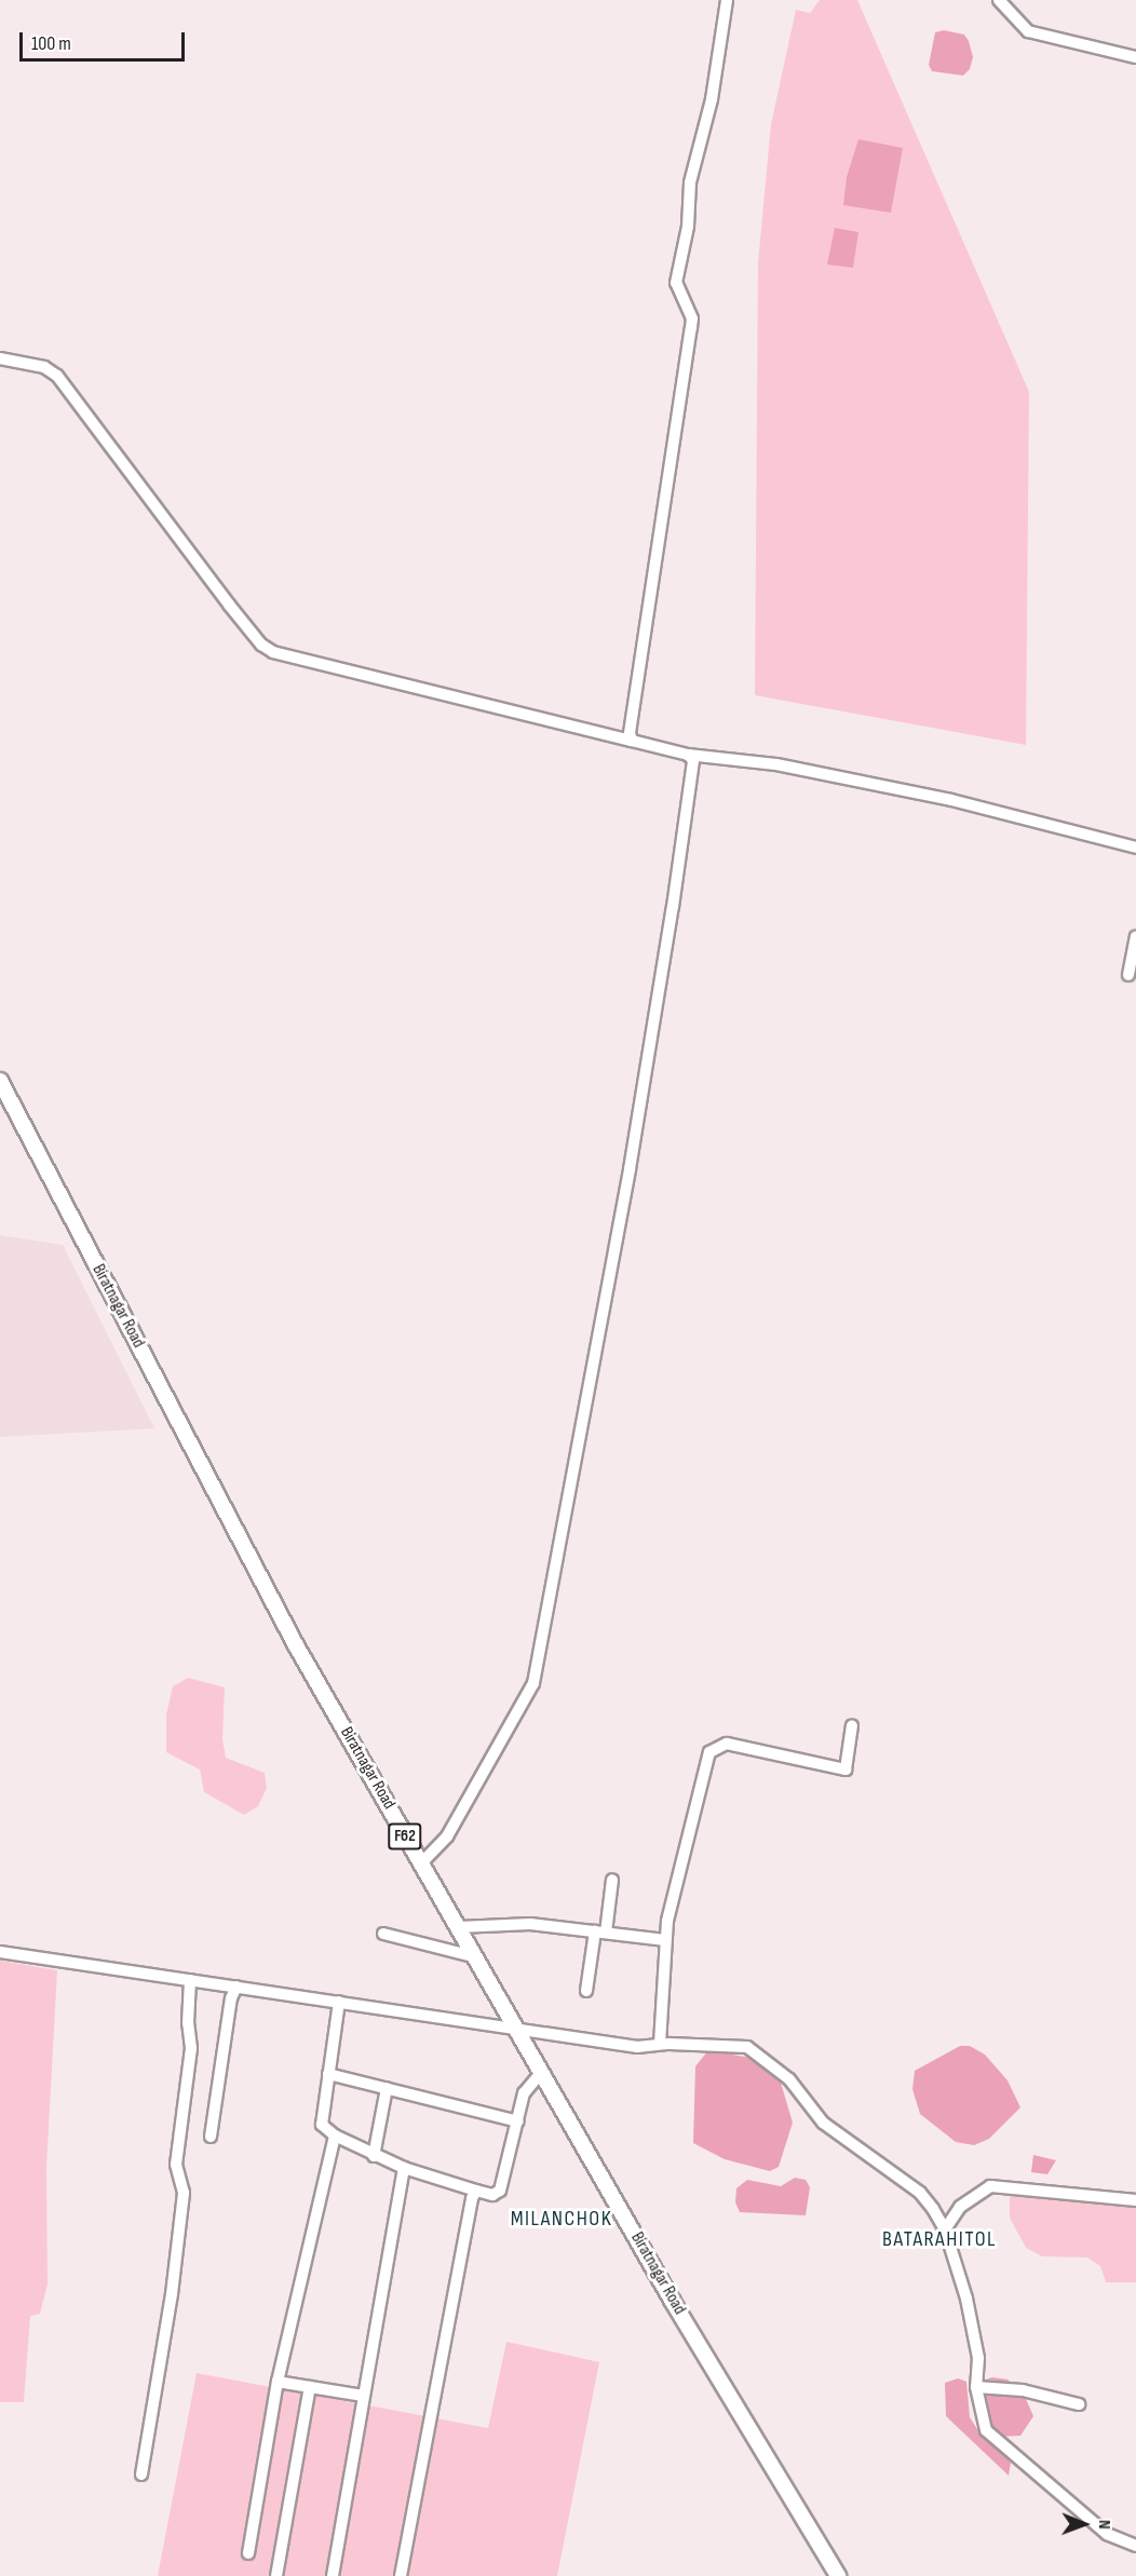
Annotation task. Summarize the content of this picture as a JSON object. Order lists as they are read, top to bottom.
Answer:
{
  "streets": {
    "main road": ["Biratnagar Road", "F62"]
  },
  "districts": ["MILANCHOK", "BATARAHITOL"],
  "scale_bar": "100 m",
  "north": "right"
}
